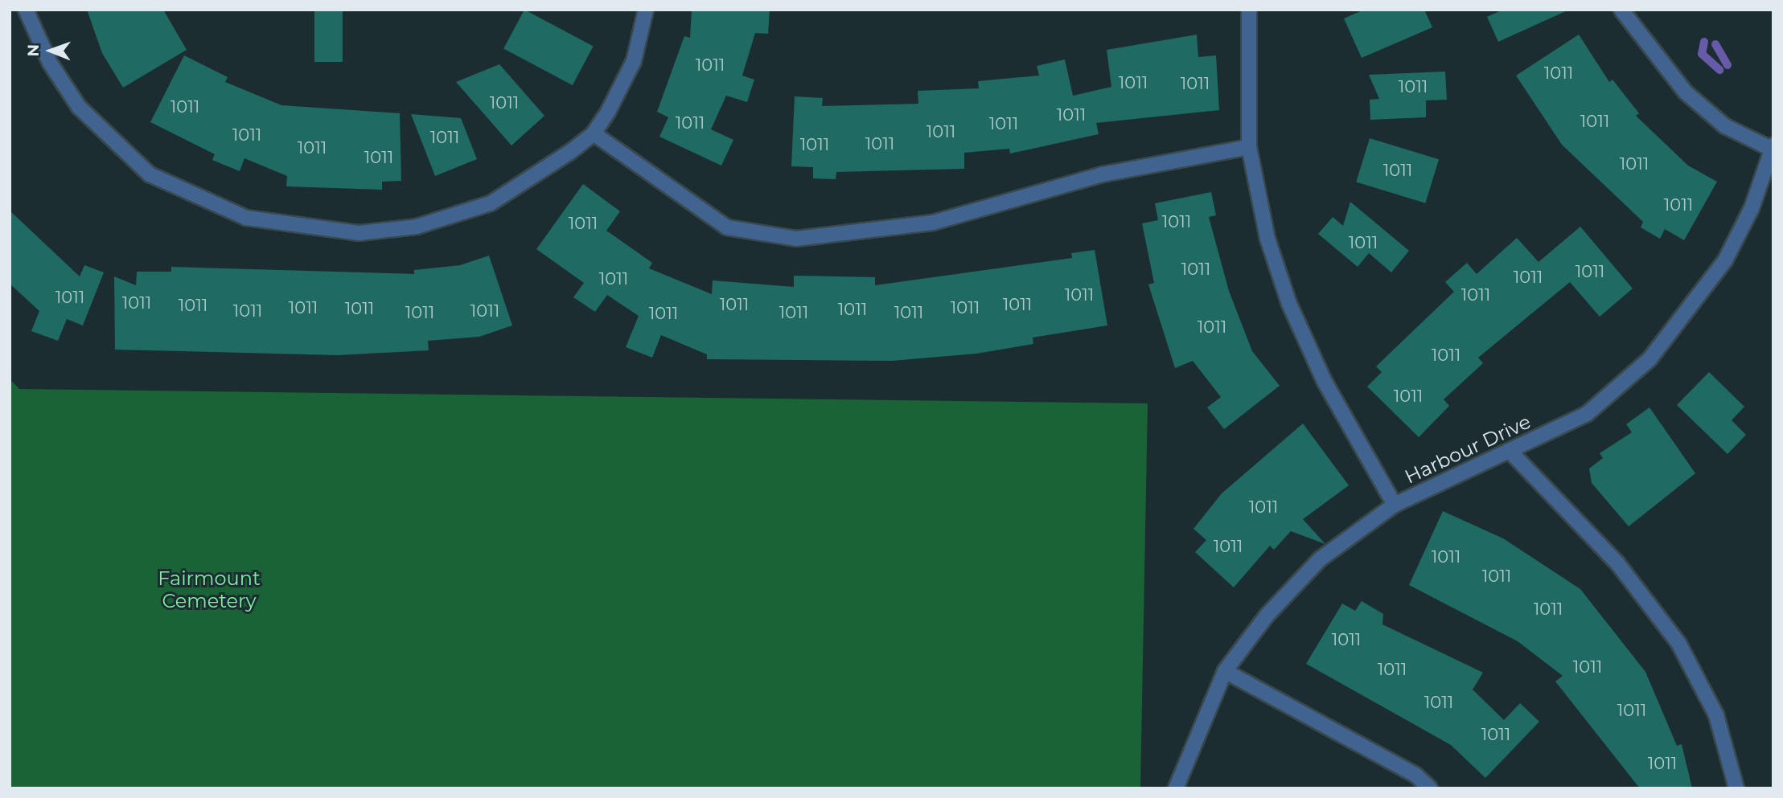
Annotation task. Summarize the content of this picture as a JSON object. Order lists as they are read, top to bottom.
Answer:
{
  "streets": {
    "street": ["Harbour Drive"]
  },
  "parks": ["Fairmount Cemetery"],
  "house_numbers": [
    "1011",
    "1011",
    "1011",
    "1011",
    "1011",
    "1011",
    "1011",
    "1011",
    "1011",
    "1011",
    "1011",
    "1011",
    "1011",
    "1011",
    "1011",
    "1011",
    "1011",
    "1011",
    "1011",
    "1011",
    "1011",
    "1011",
    "1011",
    "1011",
    "1011",
    "1011",
    "1011",
    "1011",
    "1011",
    "1011",
    "1011",
    "1011",
    "1011",
    "1011",
    "1011",
    "1011",
    "1011",
    "1011",
    "1011",
    "1011",
    "1011",
    "1011",
    "1011",
    "1011",
    "1011",
    "1011",
    "1011",
    "1011",
    "1011",
    "1011",
    "1011",
    "1011",
    "1011",
    "1011",
    "1011",
    "1011",
    "1011",
    "1011",
    "1011",
    "1011"
  ],
  "north": "left"
}
